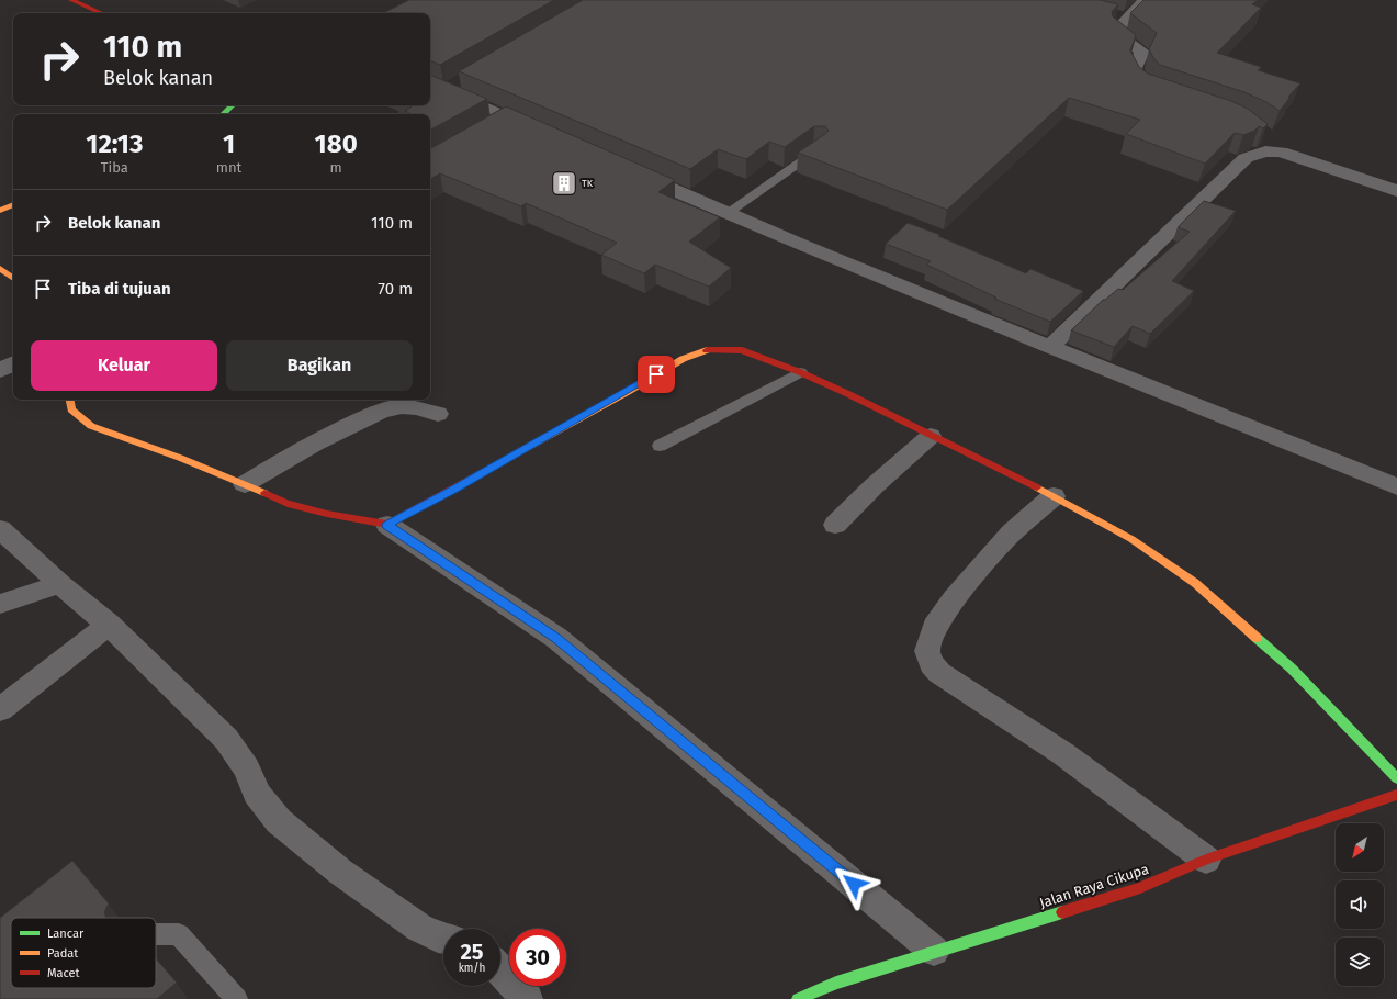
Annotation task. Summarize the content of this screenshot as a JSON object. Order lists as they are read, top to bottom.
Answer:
{
  "streets": {
    "street": ["Jalan Raya Cikupa"]
  },
  "places": {
    "building": ["TK"]
  },
  "legend": ["Lancar", "Padat", "Macet"],
  "north": "bottom left",
  "page": {
    "turn": ["110 m", "Belok kanan"],
    "eta": [
      "12:13",
      "Tiba",
      "1",
      "mnt",
      "180",
      "m"
    ],
    "list": [
      {
        "name": "Belok kanan",
        "value": "110 m"
      },
      {
        "name": "Tiba di tujuan",
        "value": "70 m"
      }
    ],
    "buttons": ["Keluar", "Bagikan"],
    "speed": "25 km/h",
    "limit": "30"
  }
}
